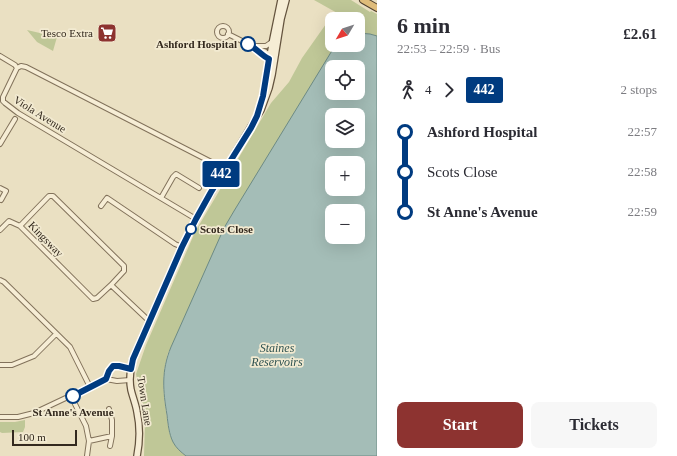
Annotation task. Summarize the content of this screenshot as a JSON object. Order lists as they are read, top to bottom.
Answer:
{
  "streets": {
    "main road": ["Town Lane"],
    "street": ["Viola Avenue", "Kingsway"]
  },
  "crossings": [
    ["Viola Avenue", "Town Lane"]
  ],
  "water": ["Staines Reservoirs"],
  "places": {
    "supermarket": ["Tesco Extra"],
    "other": ["Ashford Hospital", "Scots Close", "St Anne's Avenue"]
  },
  "lines": ["bus line 442"],
  "scale_bar": "100 m",
  "north": "bottom left",
  "page": {
    "on_map": "442",
    "heading": ["6 min", "22:53 – 22:59 · Bus", "£2.61"],
    "map_buttons": ["+", "−"],
    "legs": ["4", "442", "2 stops"],
    "list": [
      {
        "name": "Ashford Hospital",
        "value": "22:57"
      },
      {
        "name": "Scots Close",
        "value": "22:58"
      },
      {
        "name": "St Anne's Avenue",
        "value": "22:59"
      }
    ],
    "buttons": ["Start", "Tickets"],
    "scale": "100 m"
  }
}
